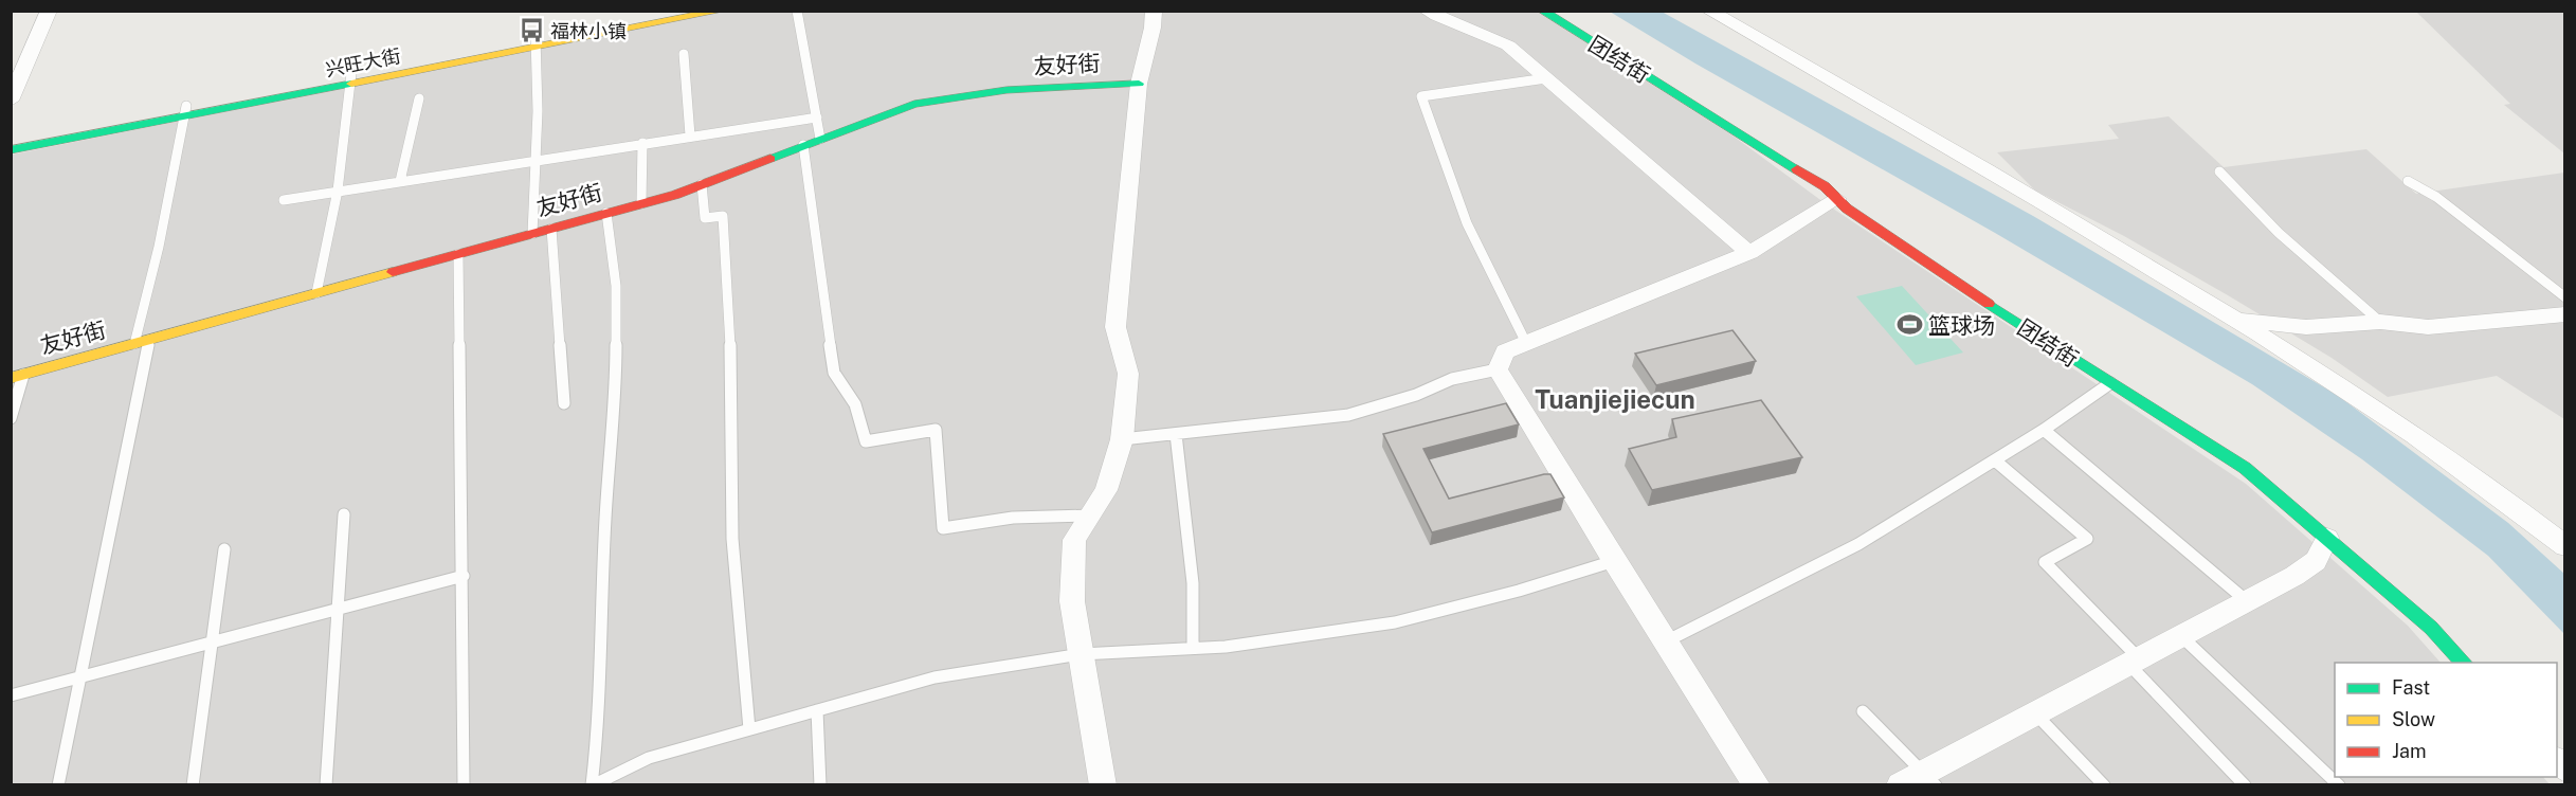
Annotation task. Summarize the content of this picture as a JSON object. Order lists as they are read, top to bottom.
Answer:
{
  "streets": {
    "street": ["团结街", "兴旺大街", "友好街"]
  },
  "districts": ["Tuanjiejiecun"],
  "places": {
    "bus stop": ["福林小镇"],
    "sports": ["篮球场"]
  },
  "legend": ["Fast", "Slow", "Jam"]
}
